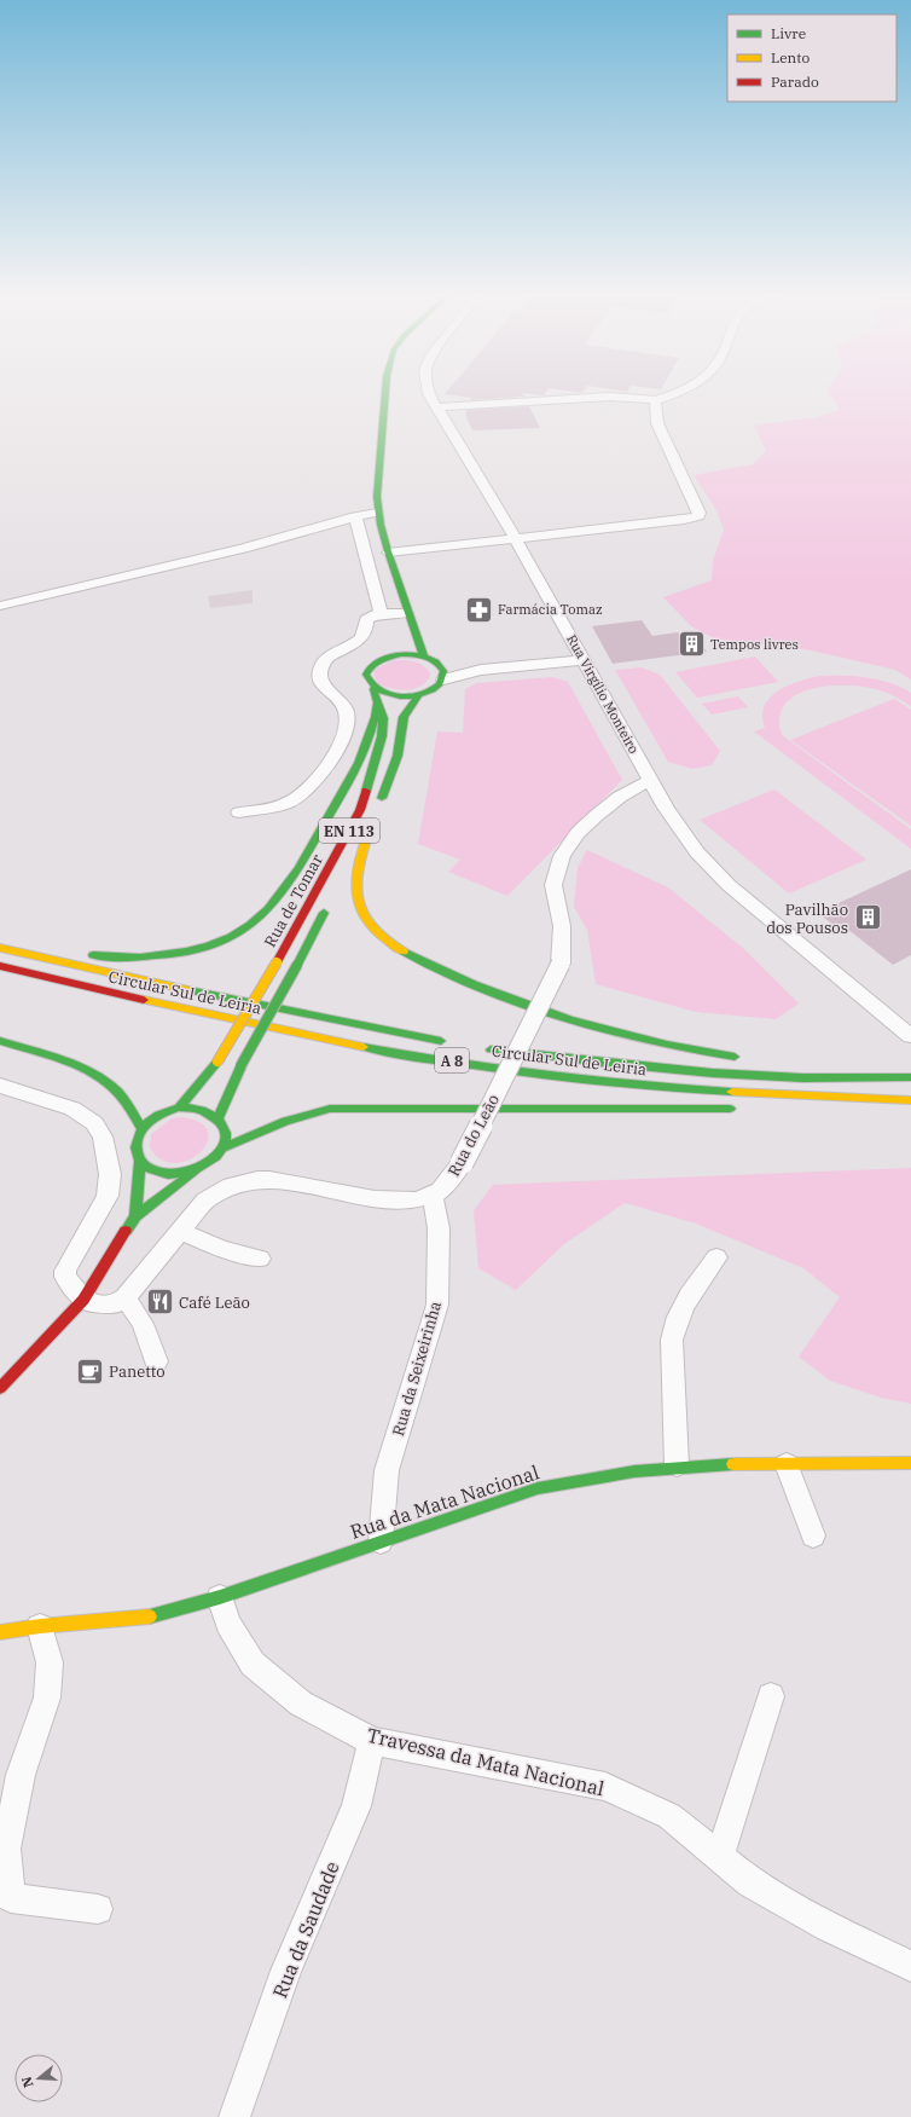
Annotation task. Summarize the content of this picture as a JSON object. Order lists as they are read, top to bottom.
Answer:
{
  "streets": {
    "main road": [
      "EN 113",
      "Rua de Tomar",
      "Circular Sul de Leiria",
      "A 8",
      "Rua da Mata Nacional"
    ],
    "street": [
      "Rua Virgílio Monteiro",
      "Rua do Leão",
      "Rua da Seixeirinha",
      "Travessa da Mata Nacional",
      "Rua da Saudade"
    ]
  },
  "crossings": [
    ["Rua Virgílio Monteiro", "Rua do Leão"],
    ["Rua do Leão", "Rua da Seixeirinha"],
    ["Rua da Seixeirinha", "Rua da Mata Nacional"],
    ["Rua da Mata Nacional", "Travessa da Mata Nacional"],
    ["Travessa da Mata Nacional", "Rua da Saudade"]
  ],
  "places": {
    "pharmacy": ["Farmácia Tomaz"],
    "building": ["Tempos livres", "Pavilhão dos Pousos"],
    "restaurant": ["Café Leão"],
    "cafe": ["Panetto"]
  },
  "legend": ["Livre", "Lento", "Parado"],
  "north": "left"
}
